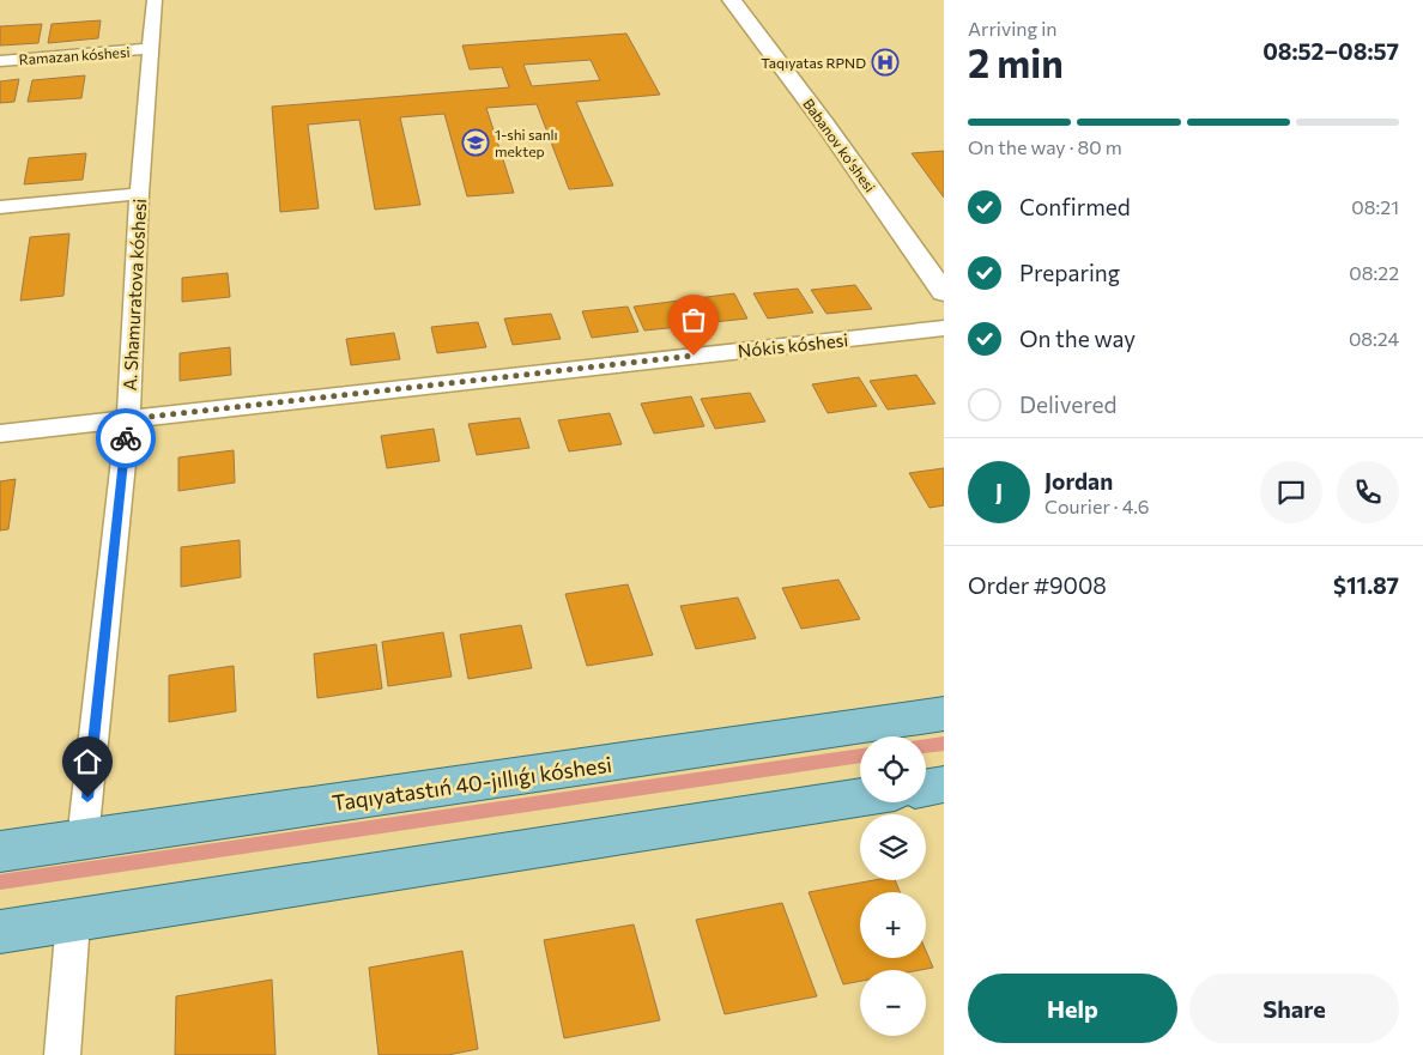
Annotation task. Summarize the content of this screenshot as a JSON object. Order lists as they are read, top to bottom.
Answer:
{
  "streets": {
    "main road": ["Taqıyatastıń 40-jıllıǵı kóshesi"],
    "street": [
      "Ramazan kóshesi",
      "Babanov ko'shesi",
      "A. Shamuratova kóshesi",
      "Nókis kóshesi"
    ]
  },
  "crossings": [
    ["Ramazan kóshesi", "A. Shamuratova kóshesi"],
    ["A. Shamuratova kóshesi", "Nókis kóshesi"],
    ["A. Shamuratova kóshesi", "Taqıyatastıń 40-jıllıǵı kóshesi"]
  ],
  "places": {
    "hospital": ["Taqıyatas RPND"],
    "school or university": ["1-shi sanlı mektep"]
  },
  "page": {
    "heading": ["2 min", "Arriving in", "08:52–08:57"],
    "panel": [
      "Jordan",
      "Courier · 4.6",
      "Order #9008",
      "$11.87"
    ],
    "bar": "On the way · 80 m",
    "list": [
      ["Confirmed", "08:21"],
      ["Preparing", "08:22"],
      ["On the way", "08:24"],
      "Delivered"
    ],
    "round": "J",
    "map_buttons": ["+", "−"],
    "buttons": ["Help", "Share"]
  }
}
